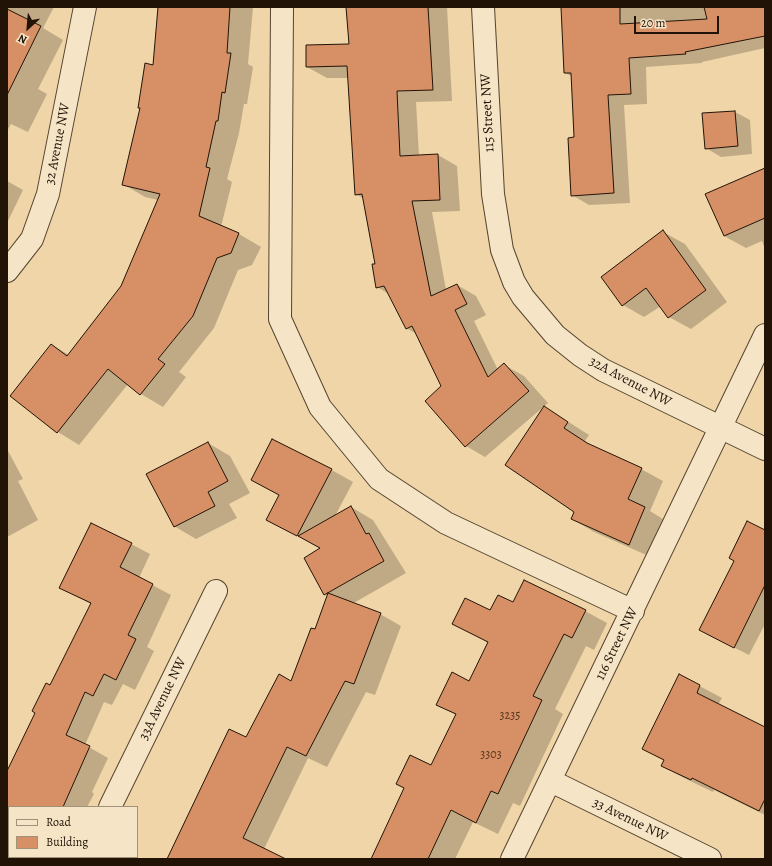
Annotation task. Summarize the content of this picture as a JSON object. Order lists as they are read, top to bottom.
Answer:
{
  "streets": {
    "street": [
      "115 Street NW",
      "32 Avenue NW",
      "32A Avenue NW",
      "116 Street NW",
      "33A Avenue NW",
      "33 Avenue NW"
    ]
  },
  "crossings": [
    ["115 Street NW", "32A Avenue NW"],
    ["32A Avenue NW", "116 Street NW"],
    ["116 Street NW", "33 Avenue NW"]
  ],
  "house_numbers": ["3235", "3303"],
  "legend": ["Road", "Building"],
  "scale_bar": "20 m",
  "north": "bottom left"
}
